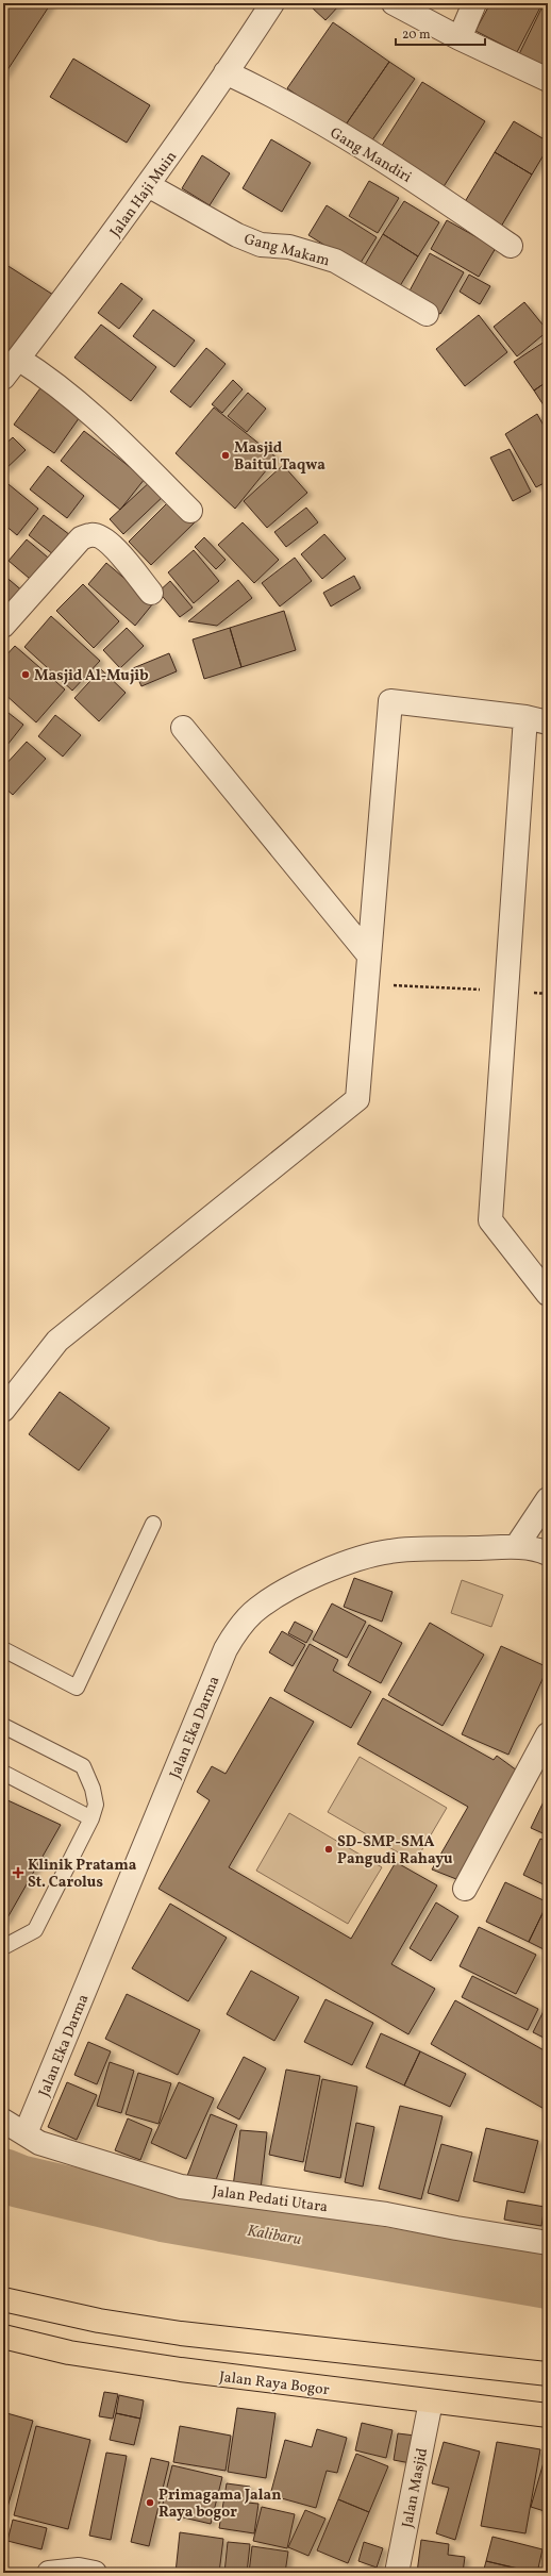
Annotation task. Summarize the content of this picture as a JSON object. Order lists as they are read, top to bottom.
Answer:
{
  "streets": {
    "highway": ["Jalan Raya Bogor"],
    "street": [
      "Gang Mandiri",
      "Jalan Haji Muin",
      "Gang Makam",
      "Jalan Eka Darma",
      "Jalan Pedati Utara",
      "Jalan Masjid"
    ]
  },
  "crossings": [
    ["Gang Mandiri", "Jalan Haji Muin"],
    ["Jalan Haji Muin", "Gang Makam"],
    ["Jalan Eka Darma", "Jalan Pedati Utara"],
    ["Jalan Raya Bogor", "Jalan Masjid"]
  ],
  "water": ["Kalibaru"],
  "places": {
    "other": [
      "Masjid Baitul Taqwa",
      "Masjid Al-Mujib",
      "SD-SMP-SMA Pangudi Rahayu",
      "Primagama Jalan Raya bogor"
    ],
    "health": ["Klinik Pratama St. Carolus"]
  },
  "scale_bar": "20 m"
}
